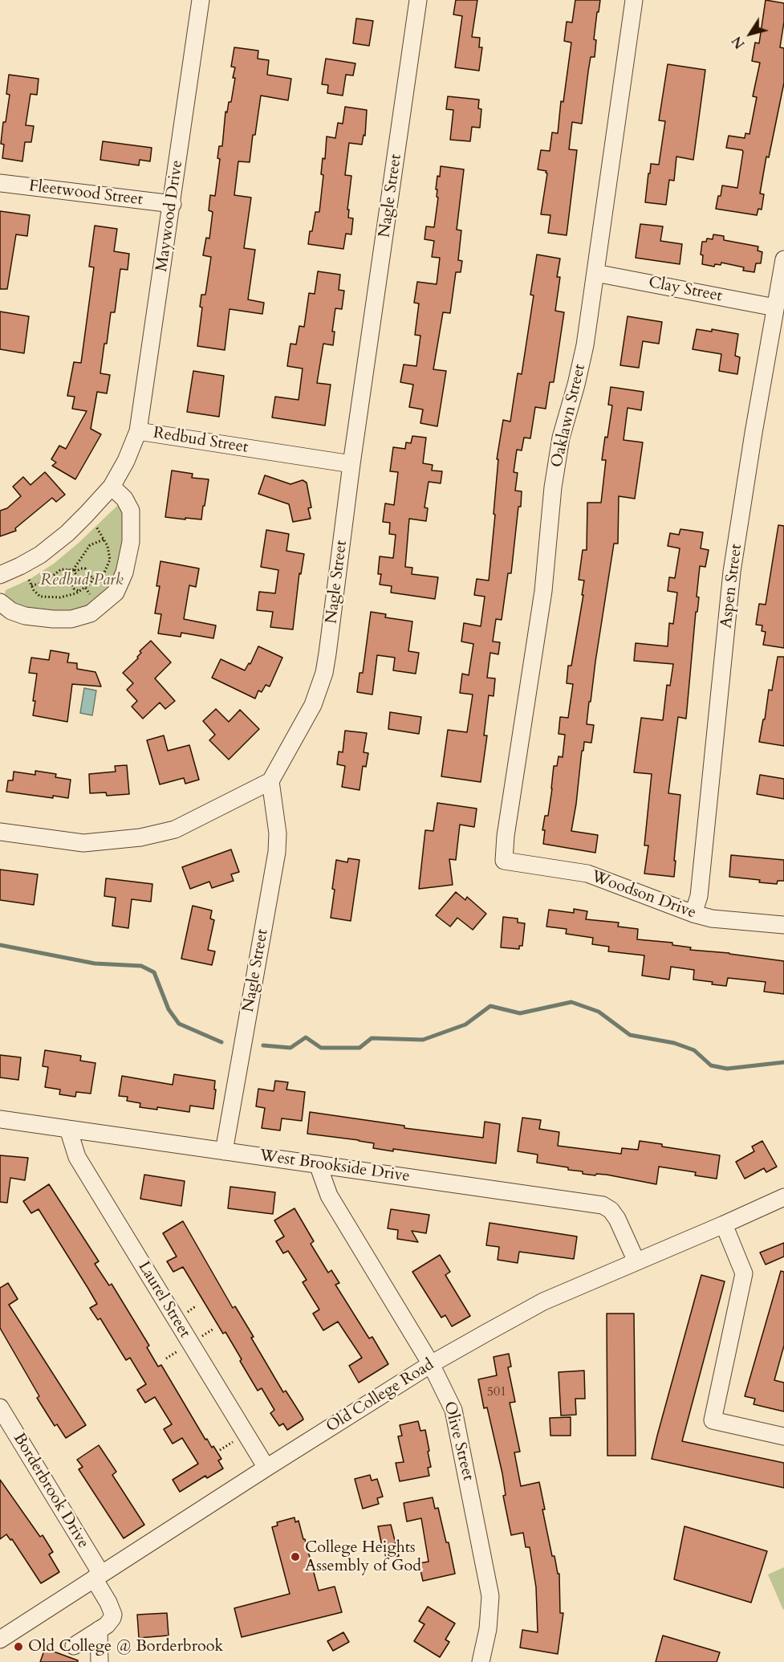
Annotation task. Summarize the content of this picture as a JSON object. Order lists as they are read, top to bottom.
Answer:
{
  "streets": {
    "street": [
      "Fleetwood Street",
      "Nagle Street",
      "Maywood Drive",
      "Clay Street",
      "Oaklawn Street",
      "Redbud Street",
      "Aspen Street",
      "Woodson Drive",
      "West Brookside Drive",
      "Laurel Street",
      "Old College Road",
      "Olive Street",
      "Borderbrook Drive"
    ]
  },
  "crossings": [
    ["Fleetwood Street", "Maywood Drive"],
    ["Nagle Street", "Redbud Street"],
    ["Nagle Street", "West Brookside Drive"],
    ["Maywood Drive", "Redbud Street"],
    ["Clay Street", "Oaklawn Street"],
    ["Clay Street", "Aspen Street"],
    ["Oaklawn Street", "Woodson Drive"],
    ["Aspen Street", "Woodson Drive"],
    ["West Brookside Drive", "Laurel Street"],
    ["West Brookside Drive", "Old College Road"],
    ["West Brookside Drive", "Olive Street"],
    ["Laurel Street", "Old College Road"],
    ["Old College Road", "Olive Street"],
    ["Old College Road", "Borderbrook Drive"]
  ],
  "parks": ["Redbud Park"],
  "places": ["College Heights Assembly of God", "Old College @ Borderbrook"],
  "house_numbers": ["501"],
  "north": "bottom left"
}
